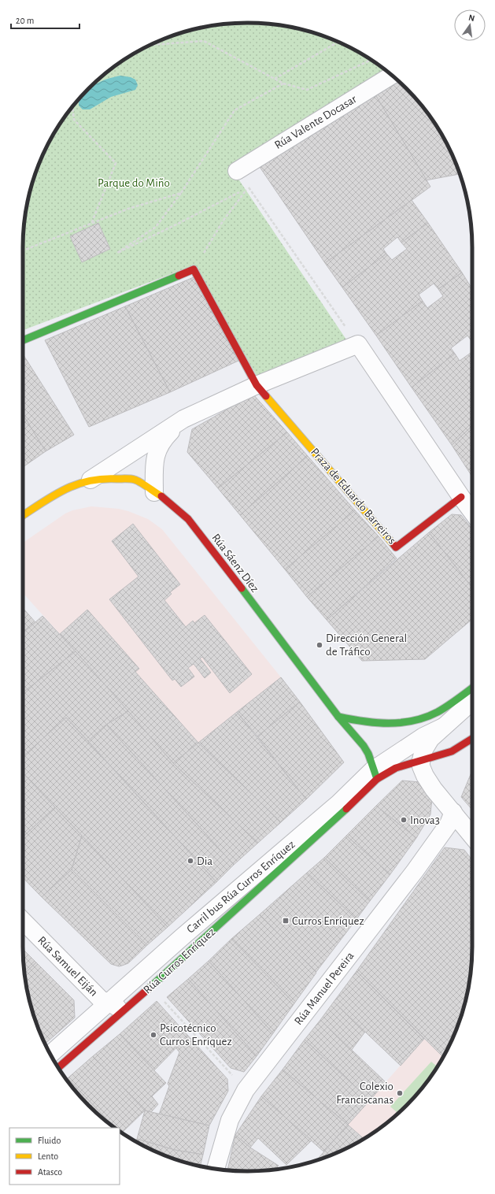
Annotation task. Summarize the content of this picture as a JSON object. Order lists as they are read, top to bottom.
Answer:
{
  "streets": {
    "street": [
      "Rúa Valente Docasar",
      "Praza de Eduardo Barreiros",
      "Rúa Sáenz Díez",
      "Carril bus Rúa Curros Enríquez",
      "Rúa Curros Enríquez",
      "Rúa Samuel Eiján",
      "Rúa Manuel Pereira"
    ]
  },
  "crossings": [
    ["Rúa Sáenz Díez", "Carril bus Rúa Curros Enríquez"],
    ["Rúa Sáenz Díez", "Rúa Curros Enríquez"],
    ["Carril bus Rúa Curros Enríquez", "Rúa Curros Enríquez"],
    ["Carril bus Rúa Curros Enríquez", "Rúa Samuel Eiján"],
    ["Rúa Curros Enríquez", "Rúa Samuel Eiján"]
  ],
  "parks": ["Parque do Miño"],
  "places": {
    "other": [
      "Dirección General de Tráfico",
      "Inova3",
      "Dia",
      "Psicotécnico Curros Enríquez",
      "Colexio Franciscanas"
    ],
    "transit": ["Curros Enríquez"]
  },
  "legend": ["Fluido", "Lento", "Atasco"],
  "scale_bar": "20 m",
  "north": "top"
}
